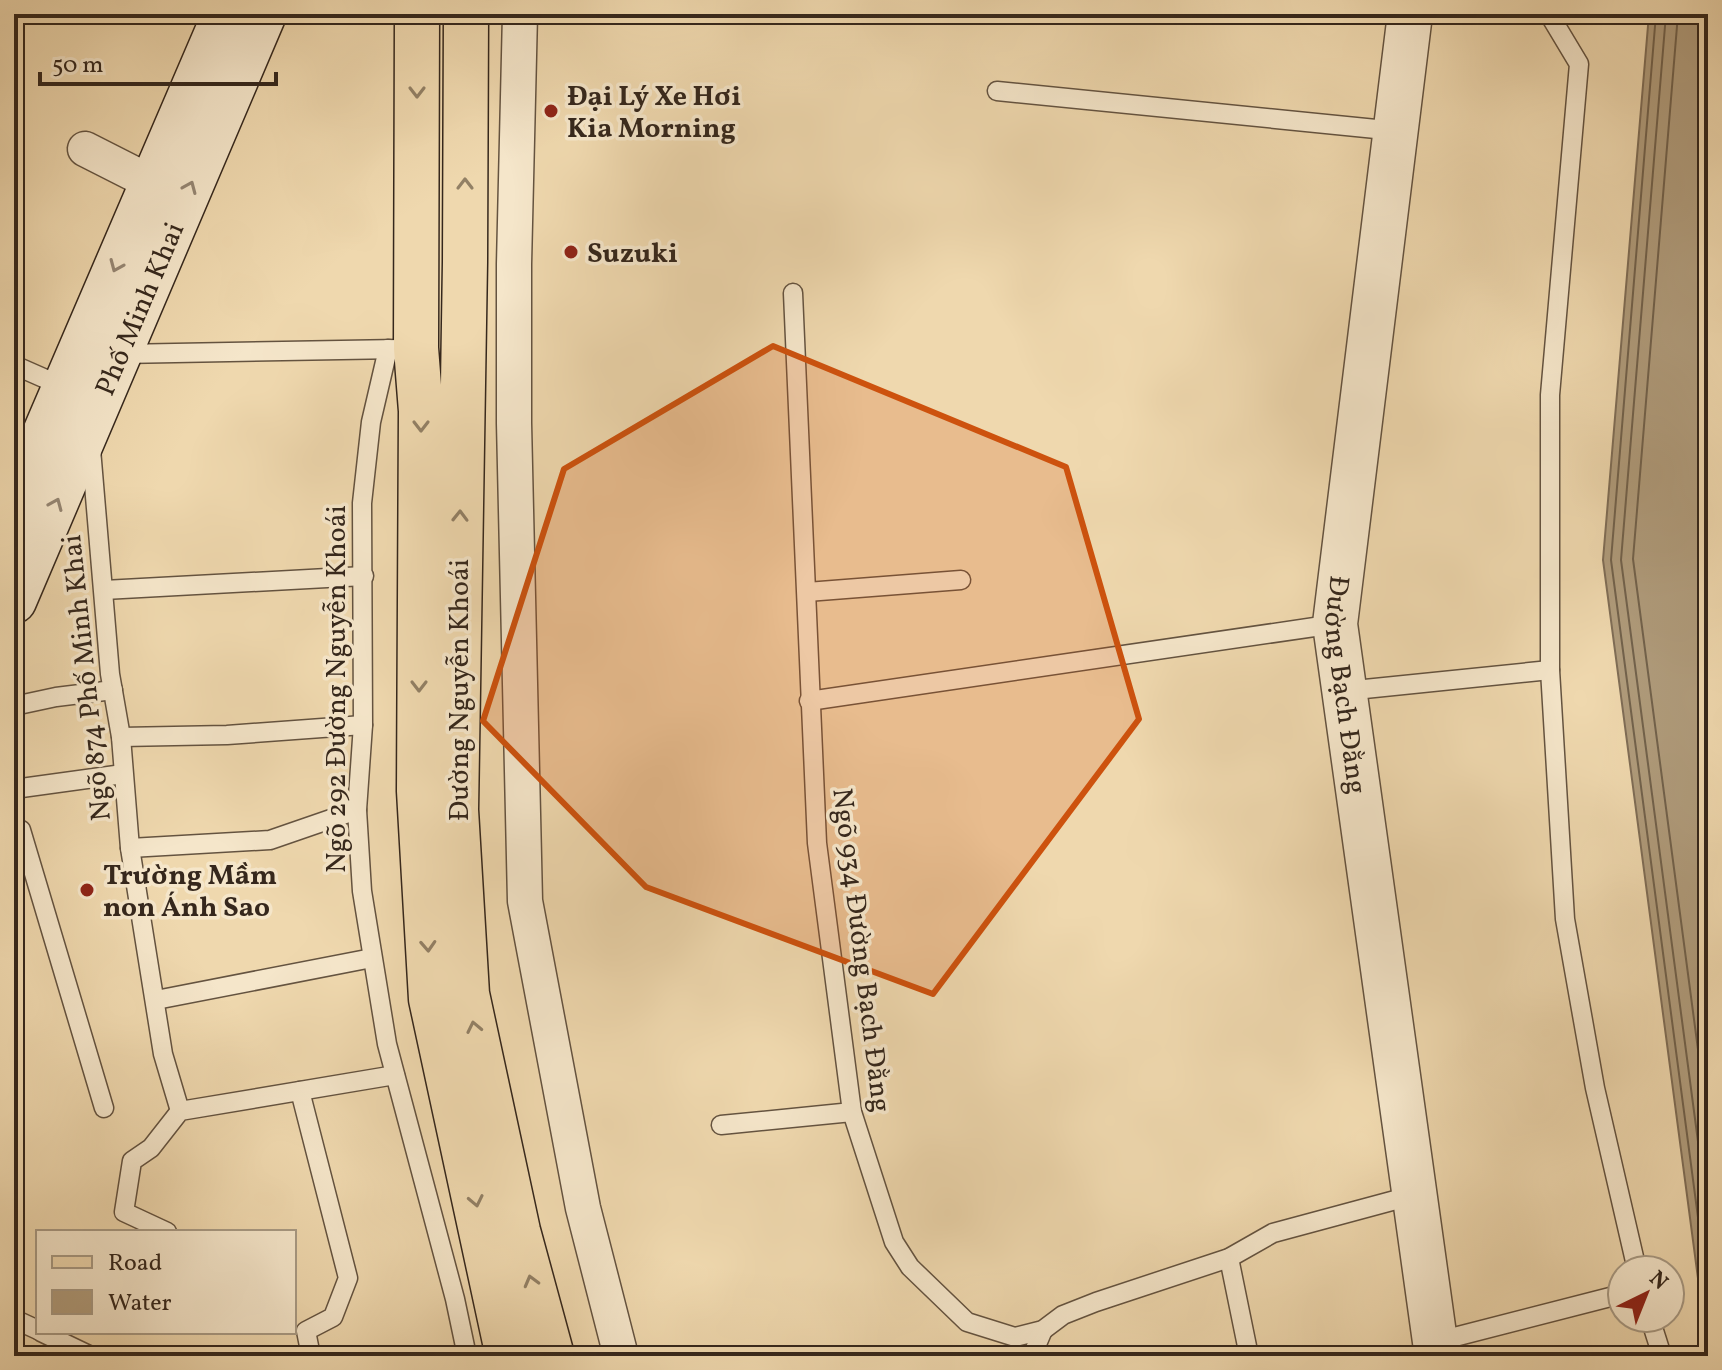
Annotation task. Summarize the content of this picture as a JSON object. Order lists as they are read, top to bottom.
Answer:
{
  "streets": {
    "main road": ["Đường Nguyễn Khoái"],
    "street": ["Phố Minh Khai", "Đường Bạch Đằng"],
    "lane": ["Ngõ 874 Phố Minh Khai", "Ngõ 292 Đường Nguyễn Khoái", "Ngõ 934 Đường Bạch Đằng"]
  },
  "crossings": [
    ["Phố Minh Khai", "Ngõ 874 Phố Minh Khai"],
    ["Đường Bạch Đằng", "Ngõ 934 Đường Bạch Đằng"],
    ["Ngõ 292 Đường Nguyễn Khoái", "Đường Nguyễn Khoái"]
  ],
  "places": ["Đại Lý Xe Hơi Kia Morning", "Suzuki", "Trường Mầm non Ánh Sao"],
  "legend": ["Road", "Water"],
  "scale_bar": "50 m",
  "north": "top right"
}
